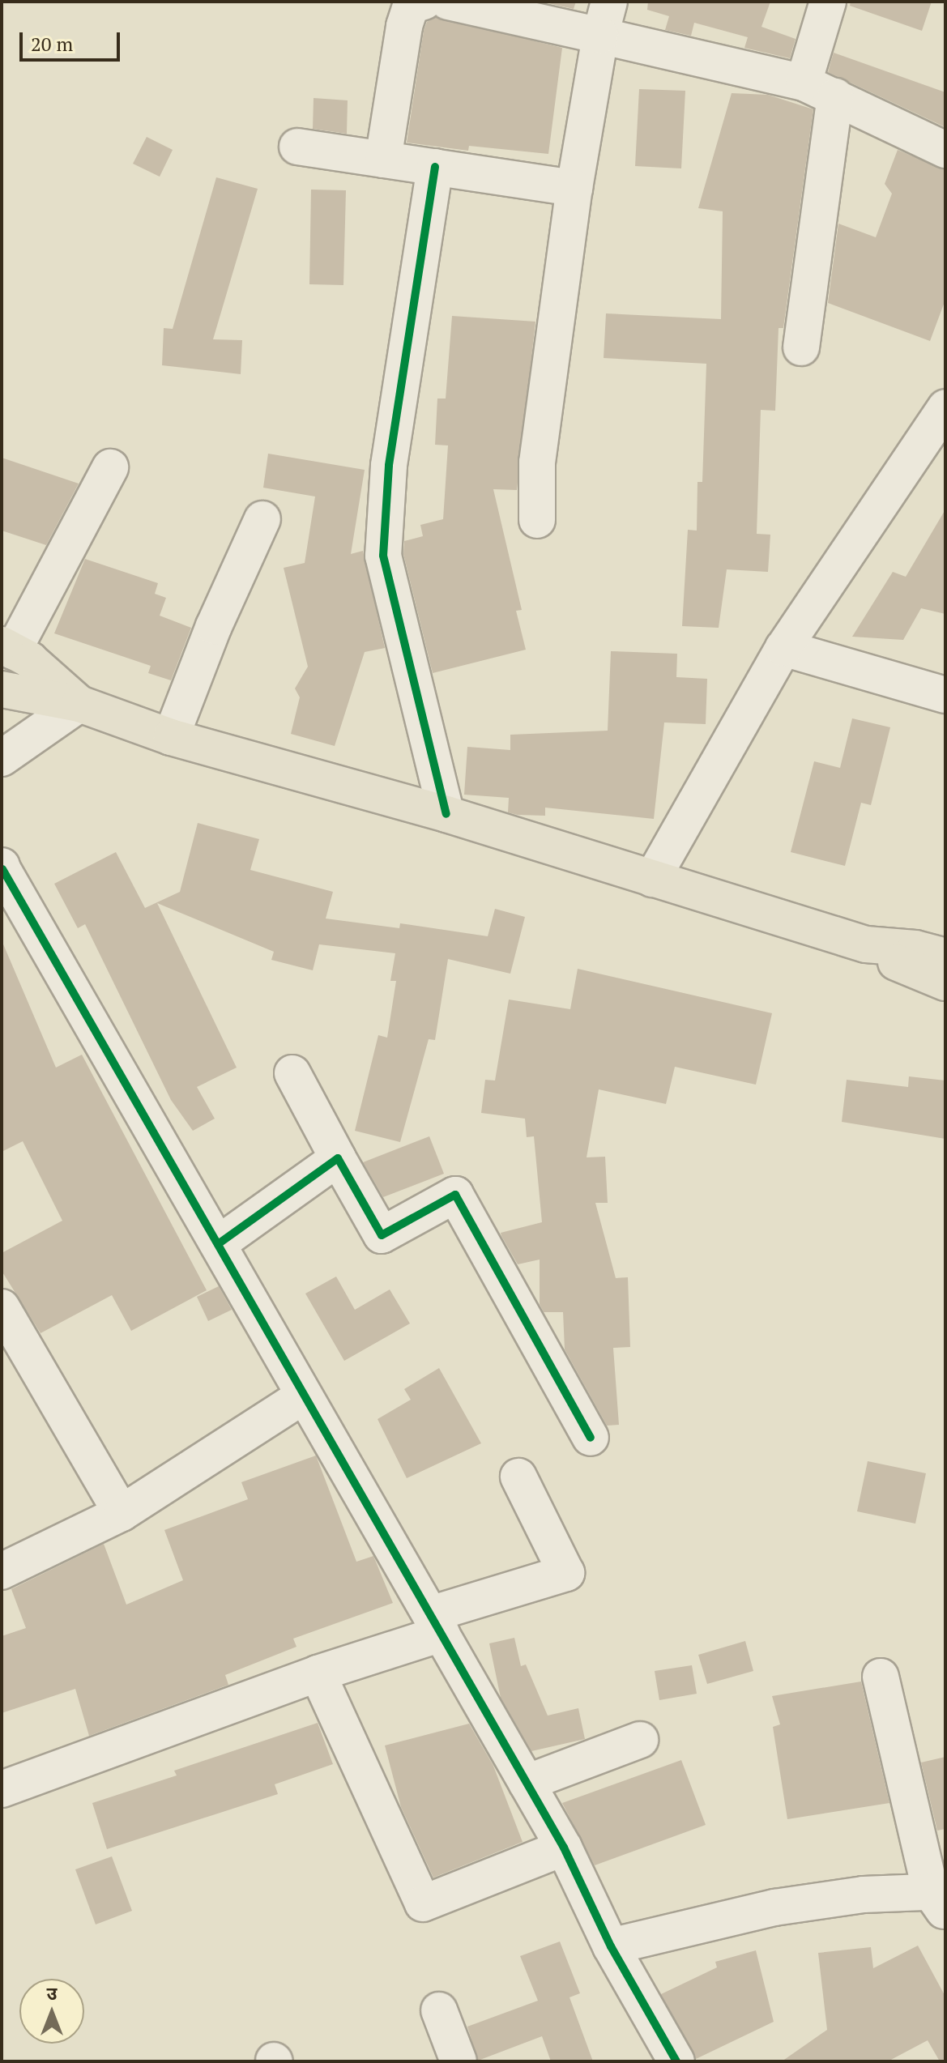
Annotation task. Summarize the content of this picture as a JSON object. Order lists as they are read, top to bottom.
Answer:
{
  "scale_bar": "20 m",
  "north": "top"
}
